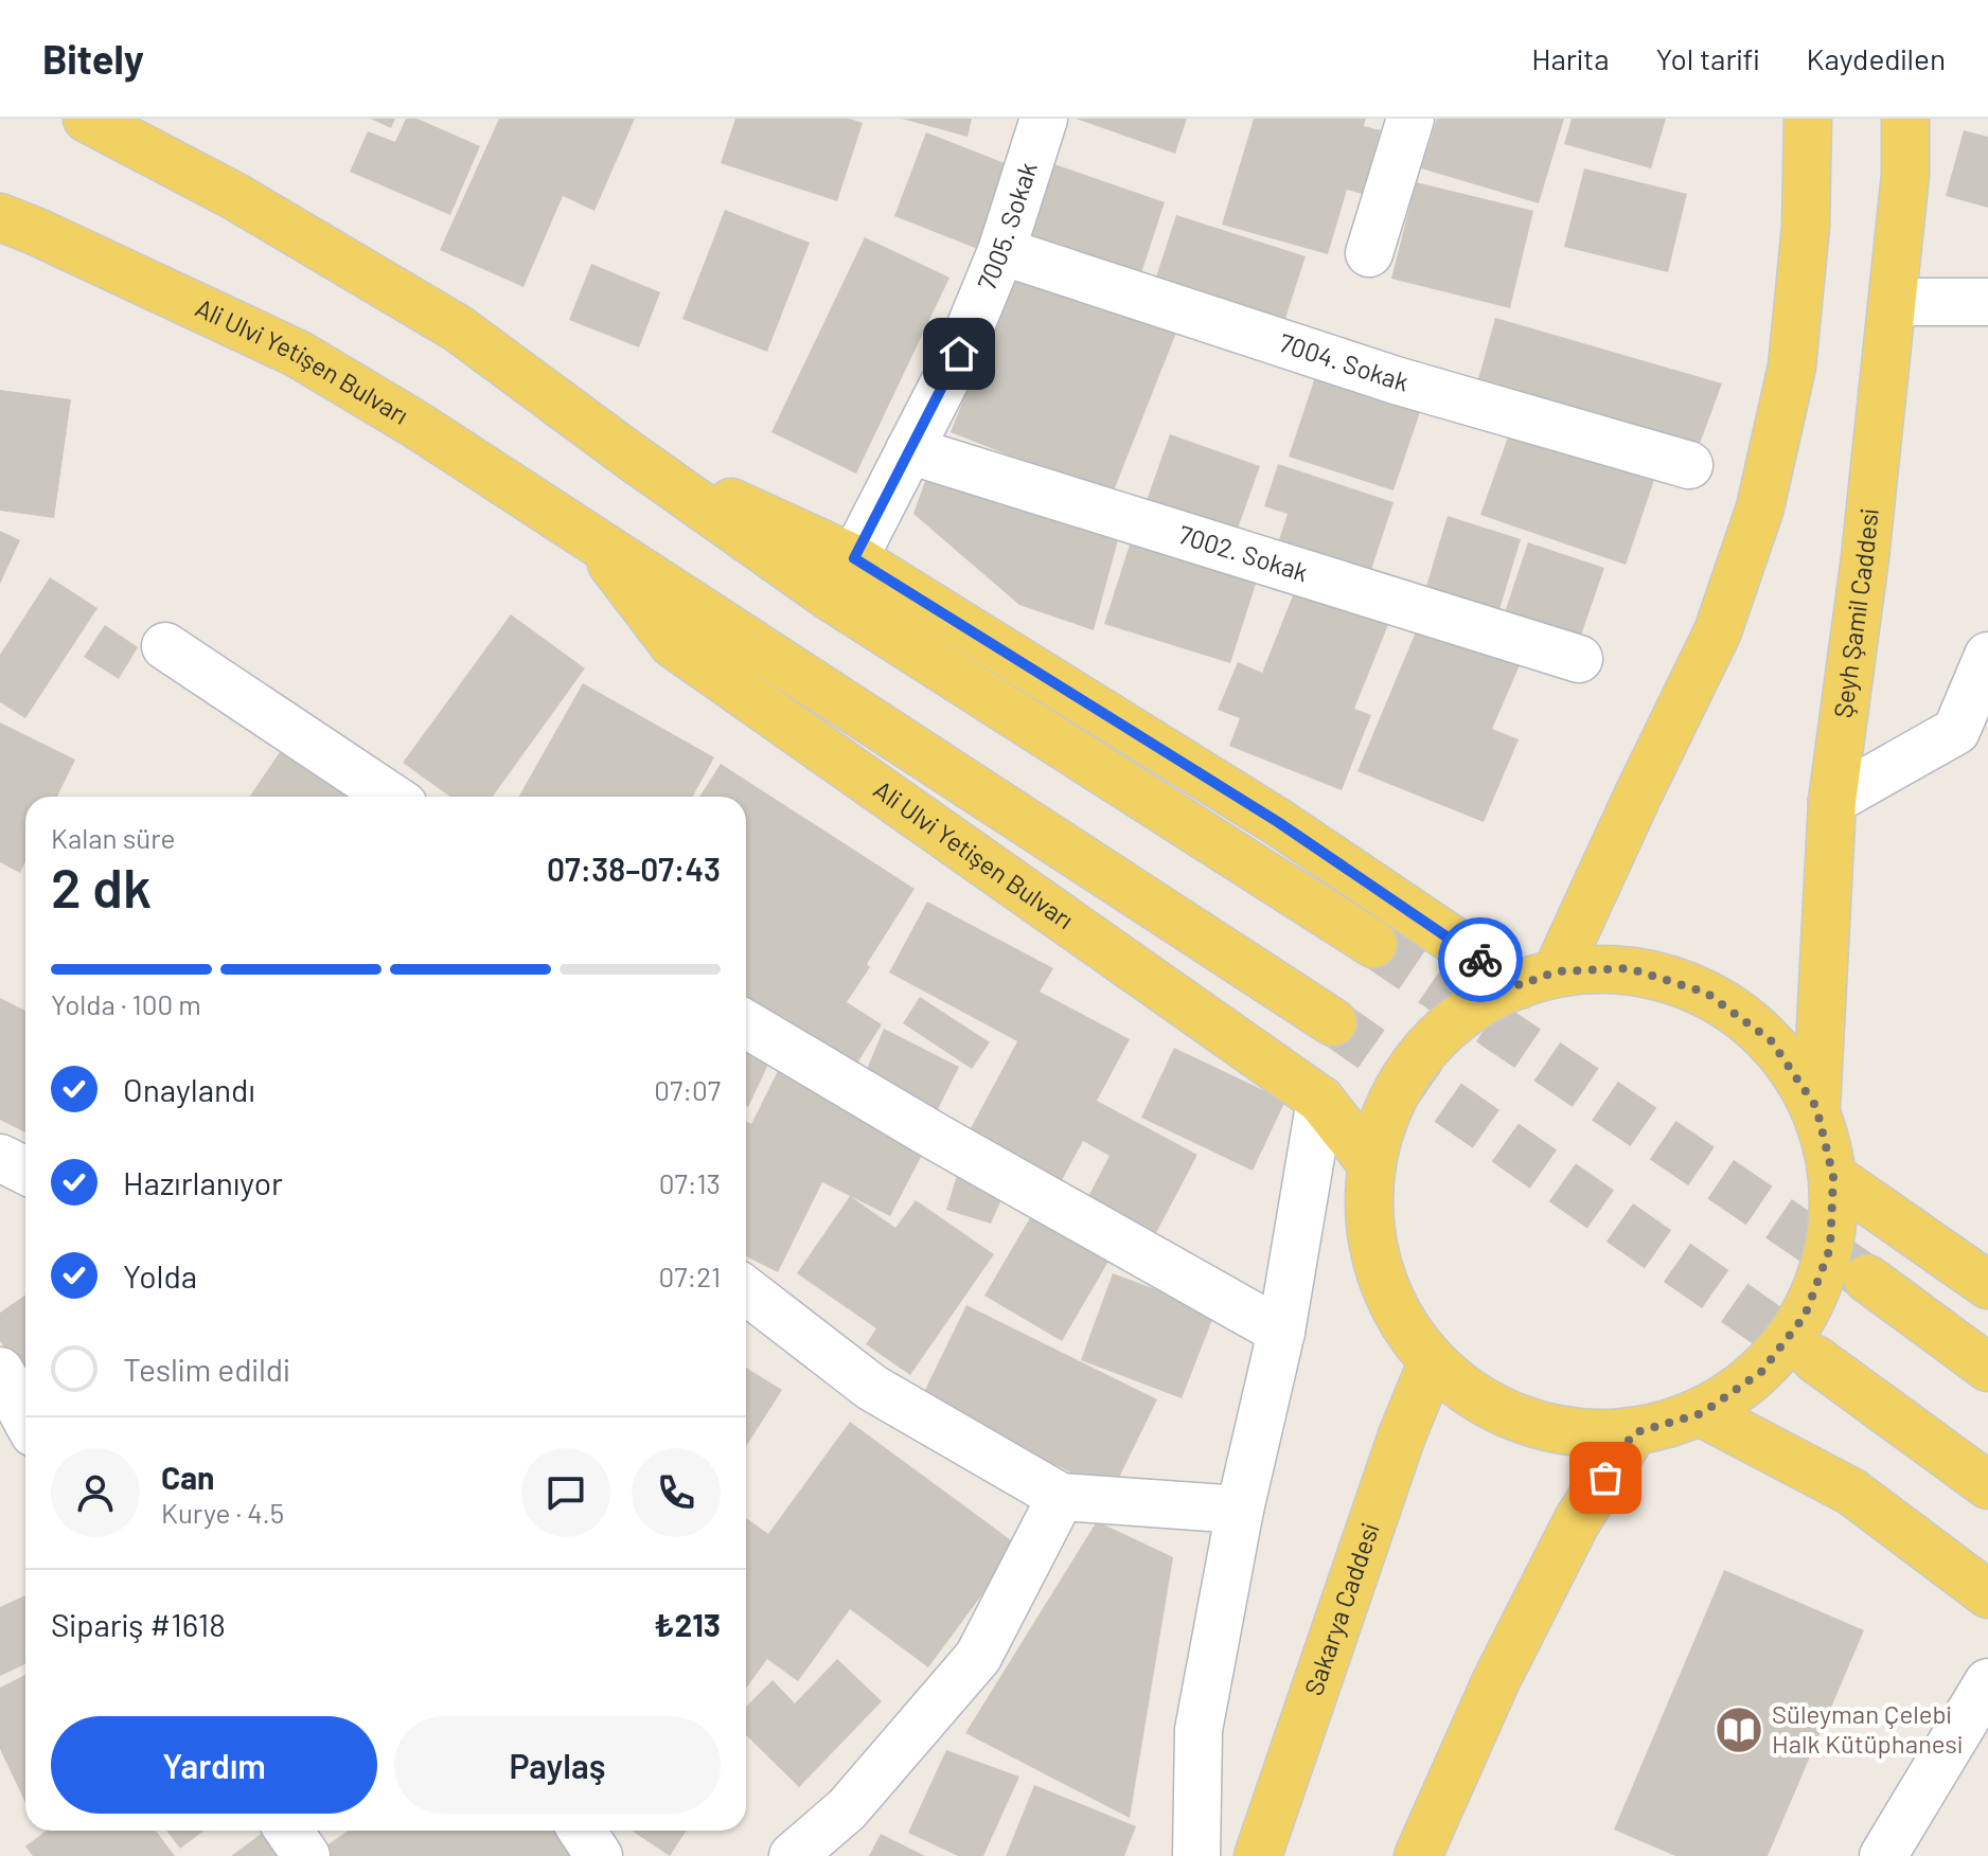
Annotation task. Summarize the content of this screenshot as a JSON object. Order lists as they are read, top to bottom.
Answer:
{
  "streets": {
    "main road": ["Ali Ulvi Yetişen Bulvarı", "Şeyh Şamil Caddesi", "Sakarya Caddesi"],
    "street": ["7005. Sokak", "7004. Sokak", "7002. Sokak"]
  },
  "crossings": [
    ["7005. Sokak", "7004. Sokak"],
    ["7005. Sokak", "7002. Sokak"]
  ],
  "places": {
    "library": ["Süleyman Çelebi Halk Kütüphanesi"]
  },
  "page": {
    "header": "Bitely",
    "nav": ["Harita", "Yol tarifi", "Kaydedilen"],
    "heading": ["2 dk", "Kalan süre", "07:38–07:43"],
    "panel": [
      "Can",
      "Kurye · 4.5",
      "Sipariş #1618",
      "₺213"
    ],
    "bar": "Yolda · 100 m",
    "list": [
      ["Onaylandı", "07:07"],
      ["Hazırlanıyor", "07:13"],
      ["Yolda", "07:21"],
      "Teslim edildi"
    ],
    "buttons": ["Yardım", "Paylaş"]
  }
}
